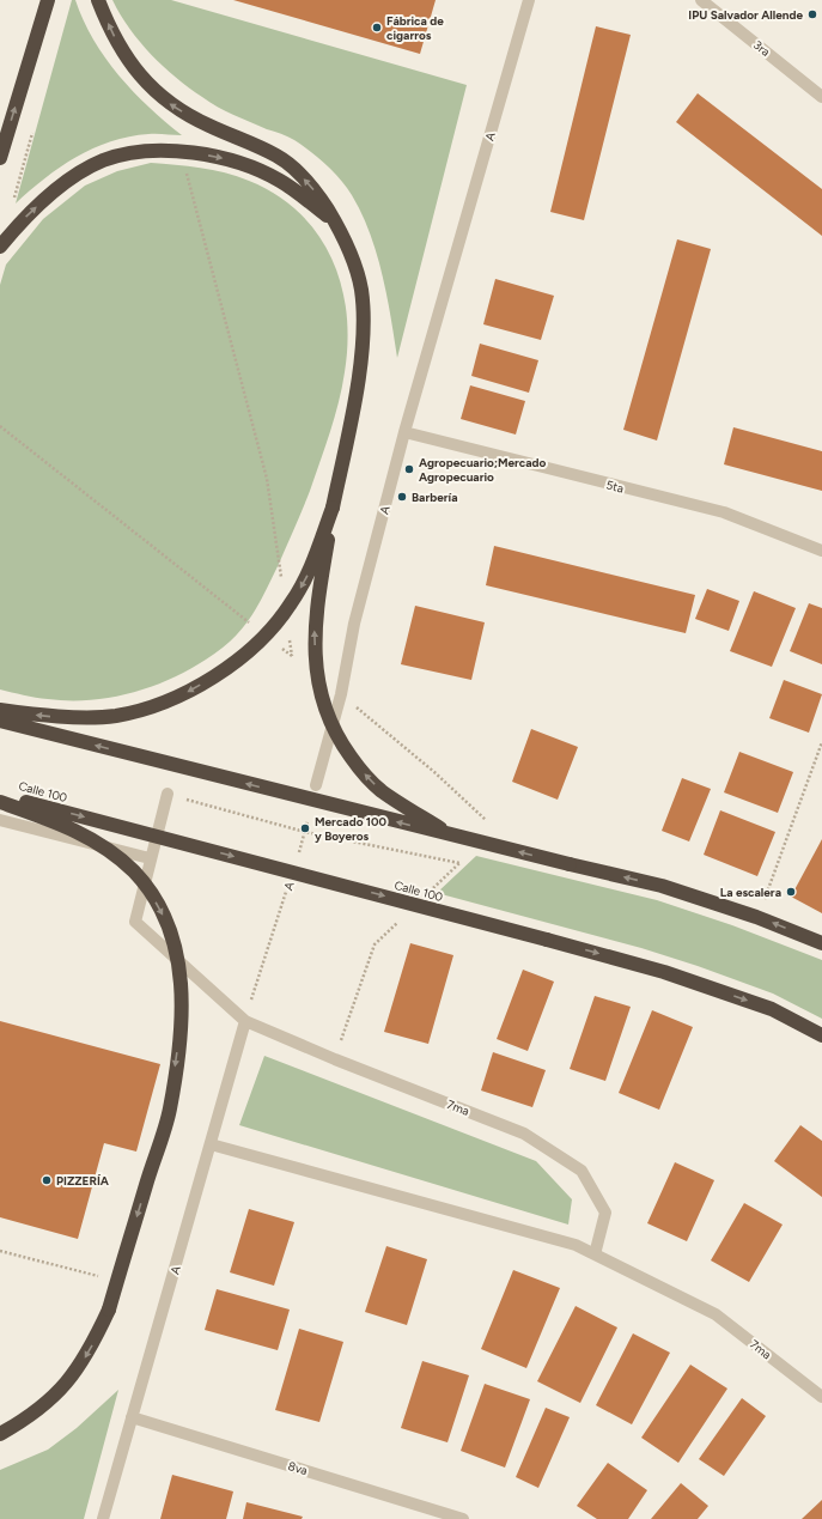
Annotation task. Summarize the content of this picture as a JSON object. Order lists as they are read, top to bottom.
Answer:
{
  "streets": {
    "highway": ["Calle 100"],
    "street": [
      "3ra",
      "A",
      "5ta",
      "7ma",
      "8va"
    ]
  },
  "crossings": [
    ["A", "5ta"],
    ["A", "7ma"],
    ["A", "8va"]
  ],
  "places": [
    "IPU Salvador Allende",
    "Fábrica de cigarros",
    "Agropecuario;Mercado Agropecuario",
    "Barbería",
    "Mercado 100 y Boyeros",
    "La escalera",
    "PIZZERÍA"
  ]
}
